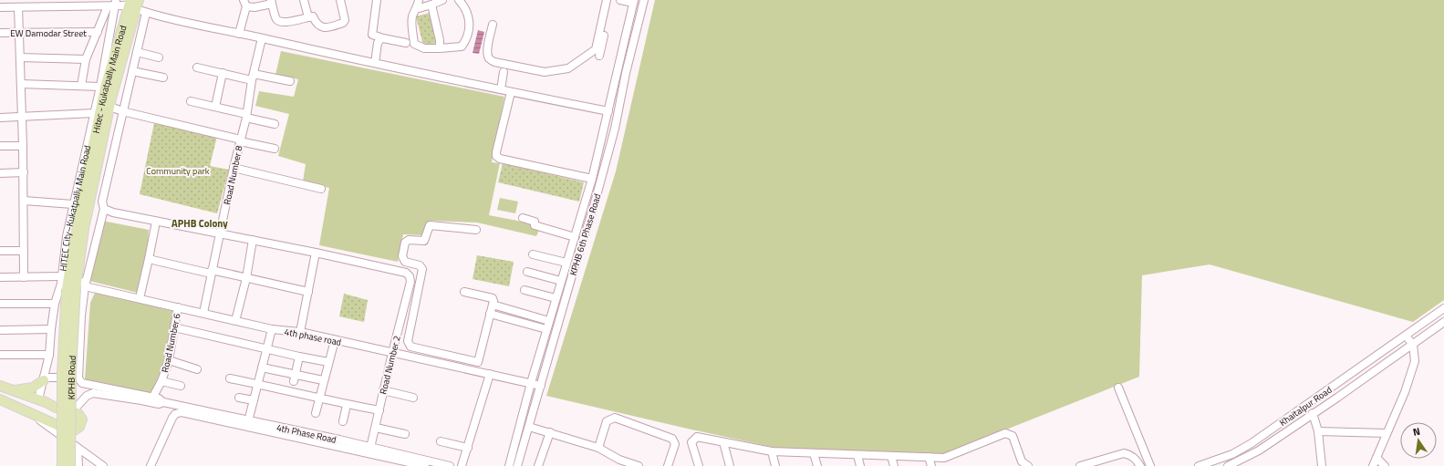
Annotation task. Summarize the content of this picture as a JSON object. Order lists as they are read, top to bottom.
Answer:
{
  "streets": {
    "main road": ["Hitec - Kukatpally Main Road", "HITEC City–Kukatpally Main Road", "KPHB Road"],
    "street": [
      "EW Damodar Street",
      "Road Number 8",
      "KPHB 6th Phase Road",
      "4th phase road",
      "Road Number 6",
      "Road Number 2",
      "Khaitalpur Road",
      "4th Phase Road"
    ]
  },
  "crossings": [
    ["Hitec - Kukatpally Main Road", "HITEC City–Kukatpally Main Road"],
    ["Hitec - Kukatpally Main Road", "KPHB Road"],
    ["Road Number 8", "4th phase road"],
    ["HITEC City–Kukatpally Main Road", "4th phase road"],
    ["HITEC City–Kukatpally Main Road", "KPHB Road"],
    ["HITEC City–Kukatpally Main Road", "4th Phase Road"],
    ["KPHB 6th Phase Road", "4th phase road"],
    ["4th phase road", "Road Number 6"],
    ["4th phase road", "Road Number 2"],
    ["Road Number 6", "4th Phase Road"],
    ["Road Number 2", "4th Phase Road"]
  ],
  "districts": ["APHB Colony"],
  "parks": ["Community park"],
  "north": "top"
}
